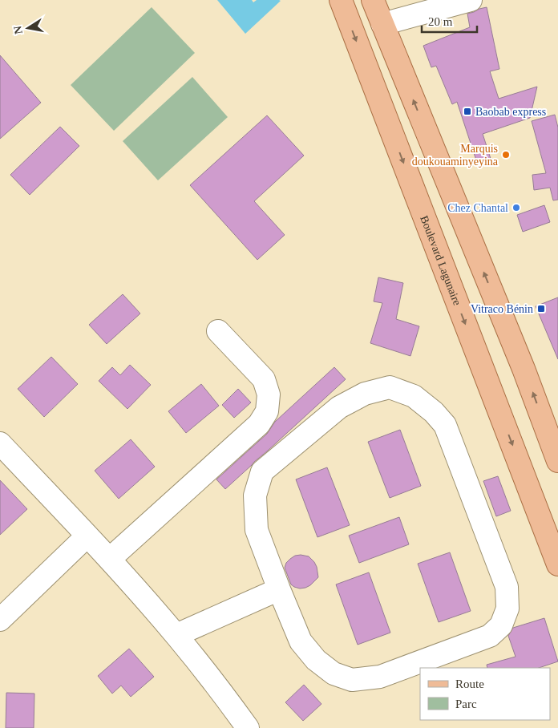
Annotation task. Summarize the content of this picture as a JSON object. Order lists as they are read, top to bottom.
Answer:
{
  "streets": {
    "main road": ["Boulevard Lagunaire"]
  },
  "places": {
    "transit": ["Baobab express", "Vitraco Bénin"],
    "other": ["Marquis doukouaminyeyina", "Chez Chantal"]
  },
  "legend": ["Route", "Parc"],
  "scale_bar": "20 m",
  "north": "left"
}
